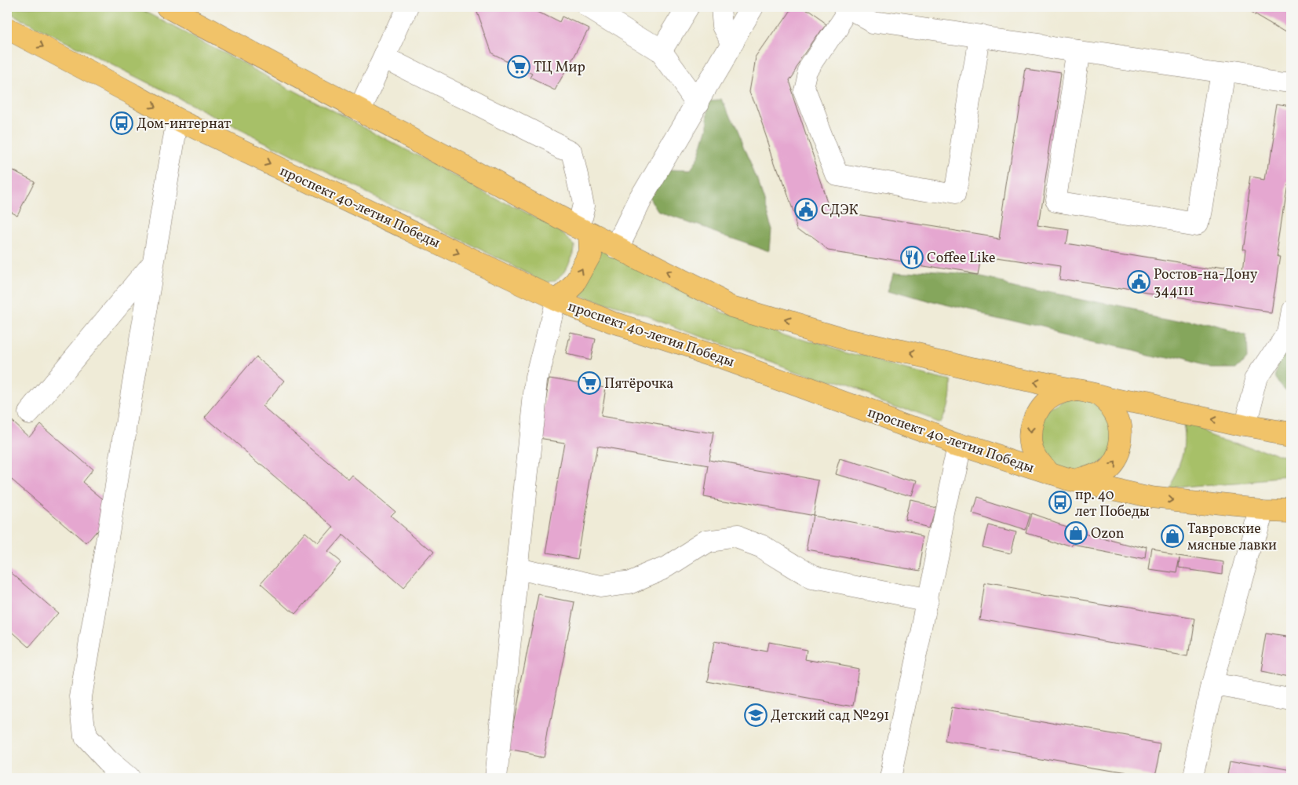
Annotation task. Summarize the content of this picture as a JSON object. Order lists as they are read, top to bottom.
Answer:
{
  "streets": {
    "main road": ["проспект 40-летия Победы"]
  },
  "places": {
    "supermarket": ["ТЦ Мир", "Пятёрочка"],
    "bus stop": ["Дом-интернат", "пр. 40 лет Победы"],
    "public building": ["СДЭК", "Ростов-на-Дону 344111"],
    "restaurant": ["Coffee Like"],
    "shop": ["Ozon", "Тавровские мясные лавки"],
    "school or university": ["Детский сад №291"]
  }
}
